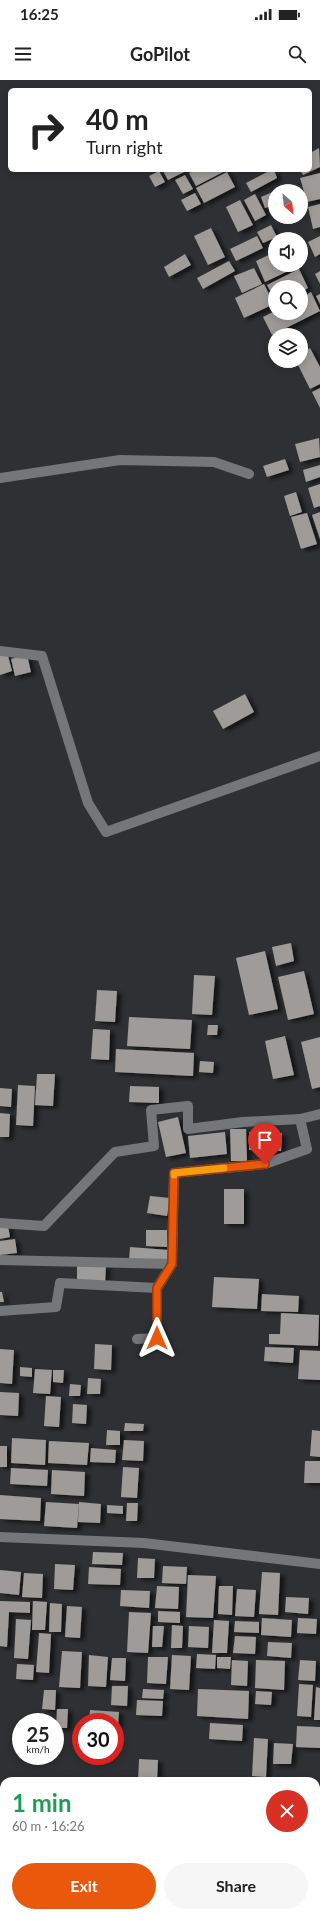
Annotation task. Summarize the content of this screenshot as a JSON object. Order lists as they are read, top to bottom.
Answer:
{
  "north": "bottom right",
  "page": {
    "status": "16:25",
    "header": "GoPilot",
    "turn": ["40 m", "Turn right"],
    "speed": "25 km/h",
    "limit": "30",
    "heading": ["1 min", "60 m · 16:26"],
    "buttons": ["Exit", "Share"]
  }
}
